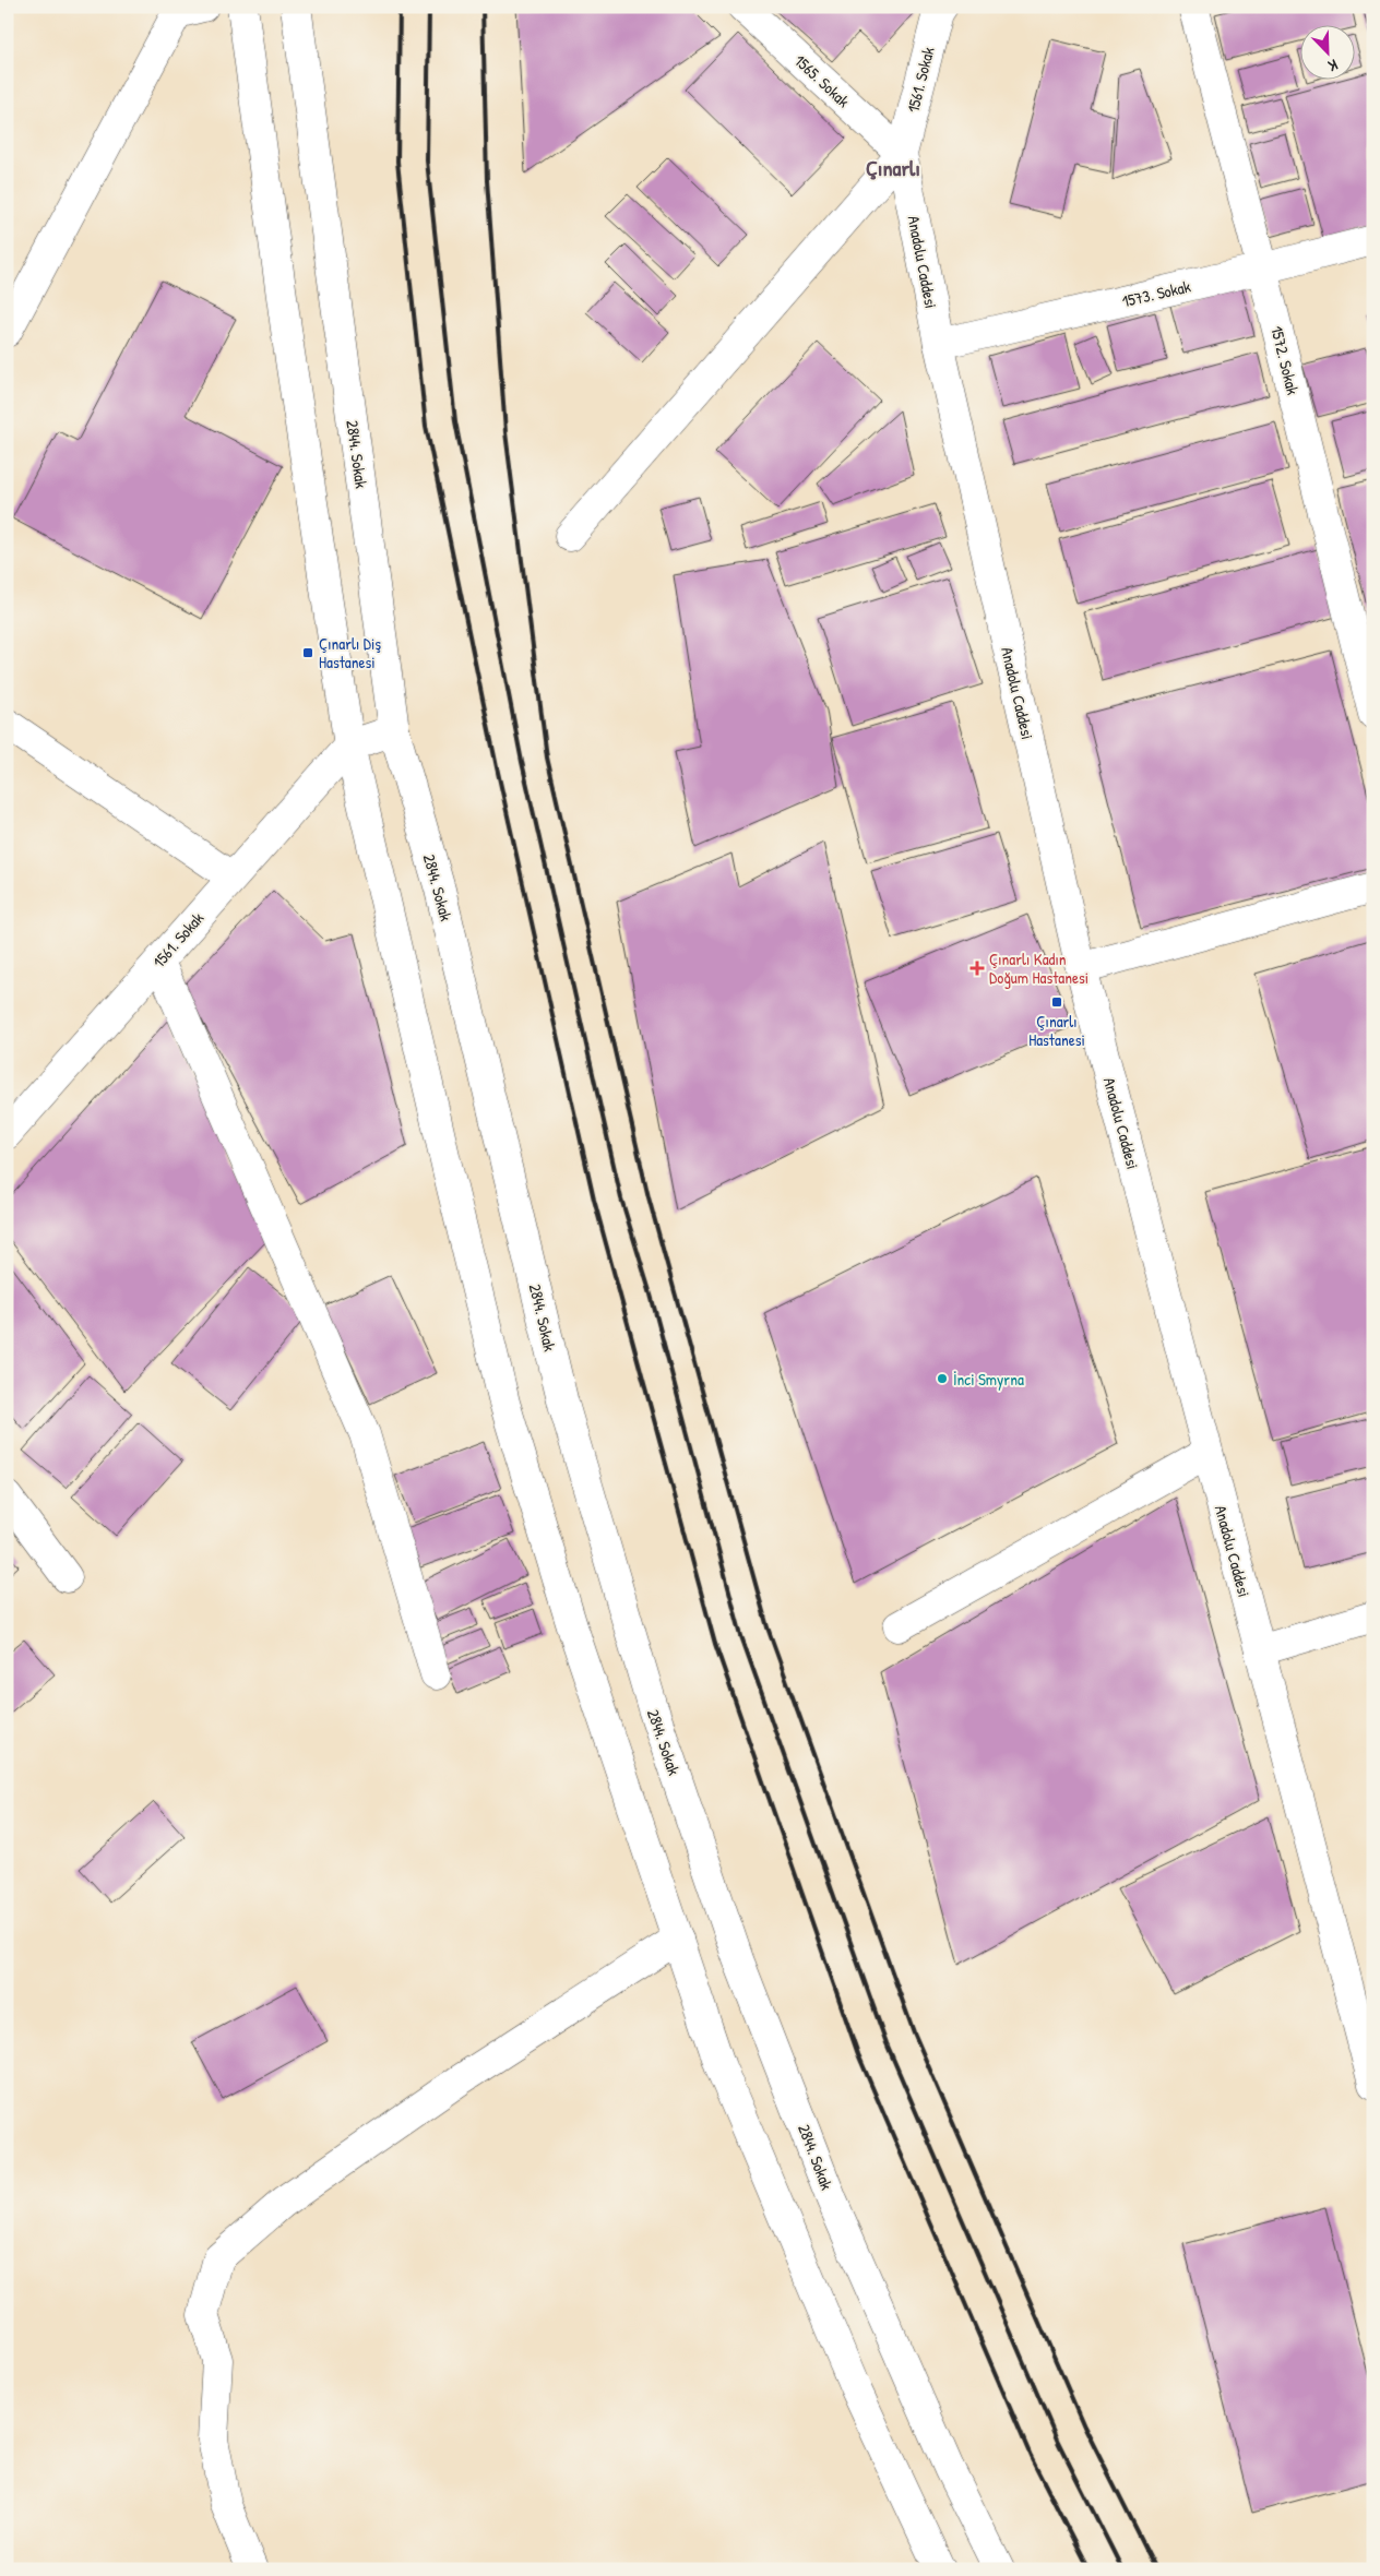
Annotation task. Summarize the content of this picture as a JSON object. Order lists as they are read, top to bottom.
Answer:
{
  "streets": {
    "main road": [
      "1561. Sokak",
      "1565. Sokak",
      "Anadolu Caddesi",
      "1573. Sokak",
      "1572. Sokak",
      "2844. Sokak"
    ]
  },
  "crossings": [
    ["1561. Sokak", "1565. Sokak"],
    ["1561. Sokak", "Anadolu Caddesi"],
    ["1565. Sokak", "Anadolu Caddesi"],
    ["Anadolu Caddesi", "1573. Sokak"],
    ["1573. Sokak", "1572. Sokak"]
  ],
  "districts": ["Çınarlı"],
  "places": {
    "transit": ["Çınarlı Diş Hastanesi", "Çınarlı Hastanesi"],
    "health": ["Çınarlı Kadın Doğum Hastanesi"],
    "other": ["İnci Smyrna"]
  },
  "north": "bottom right"
}
